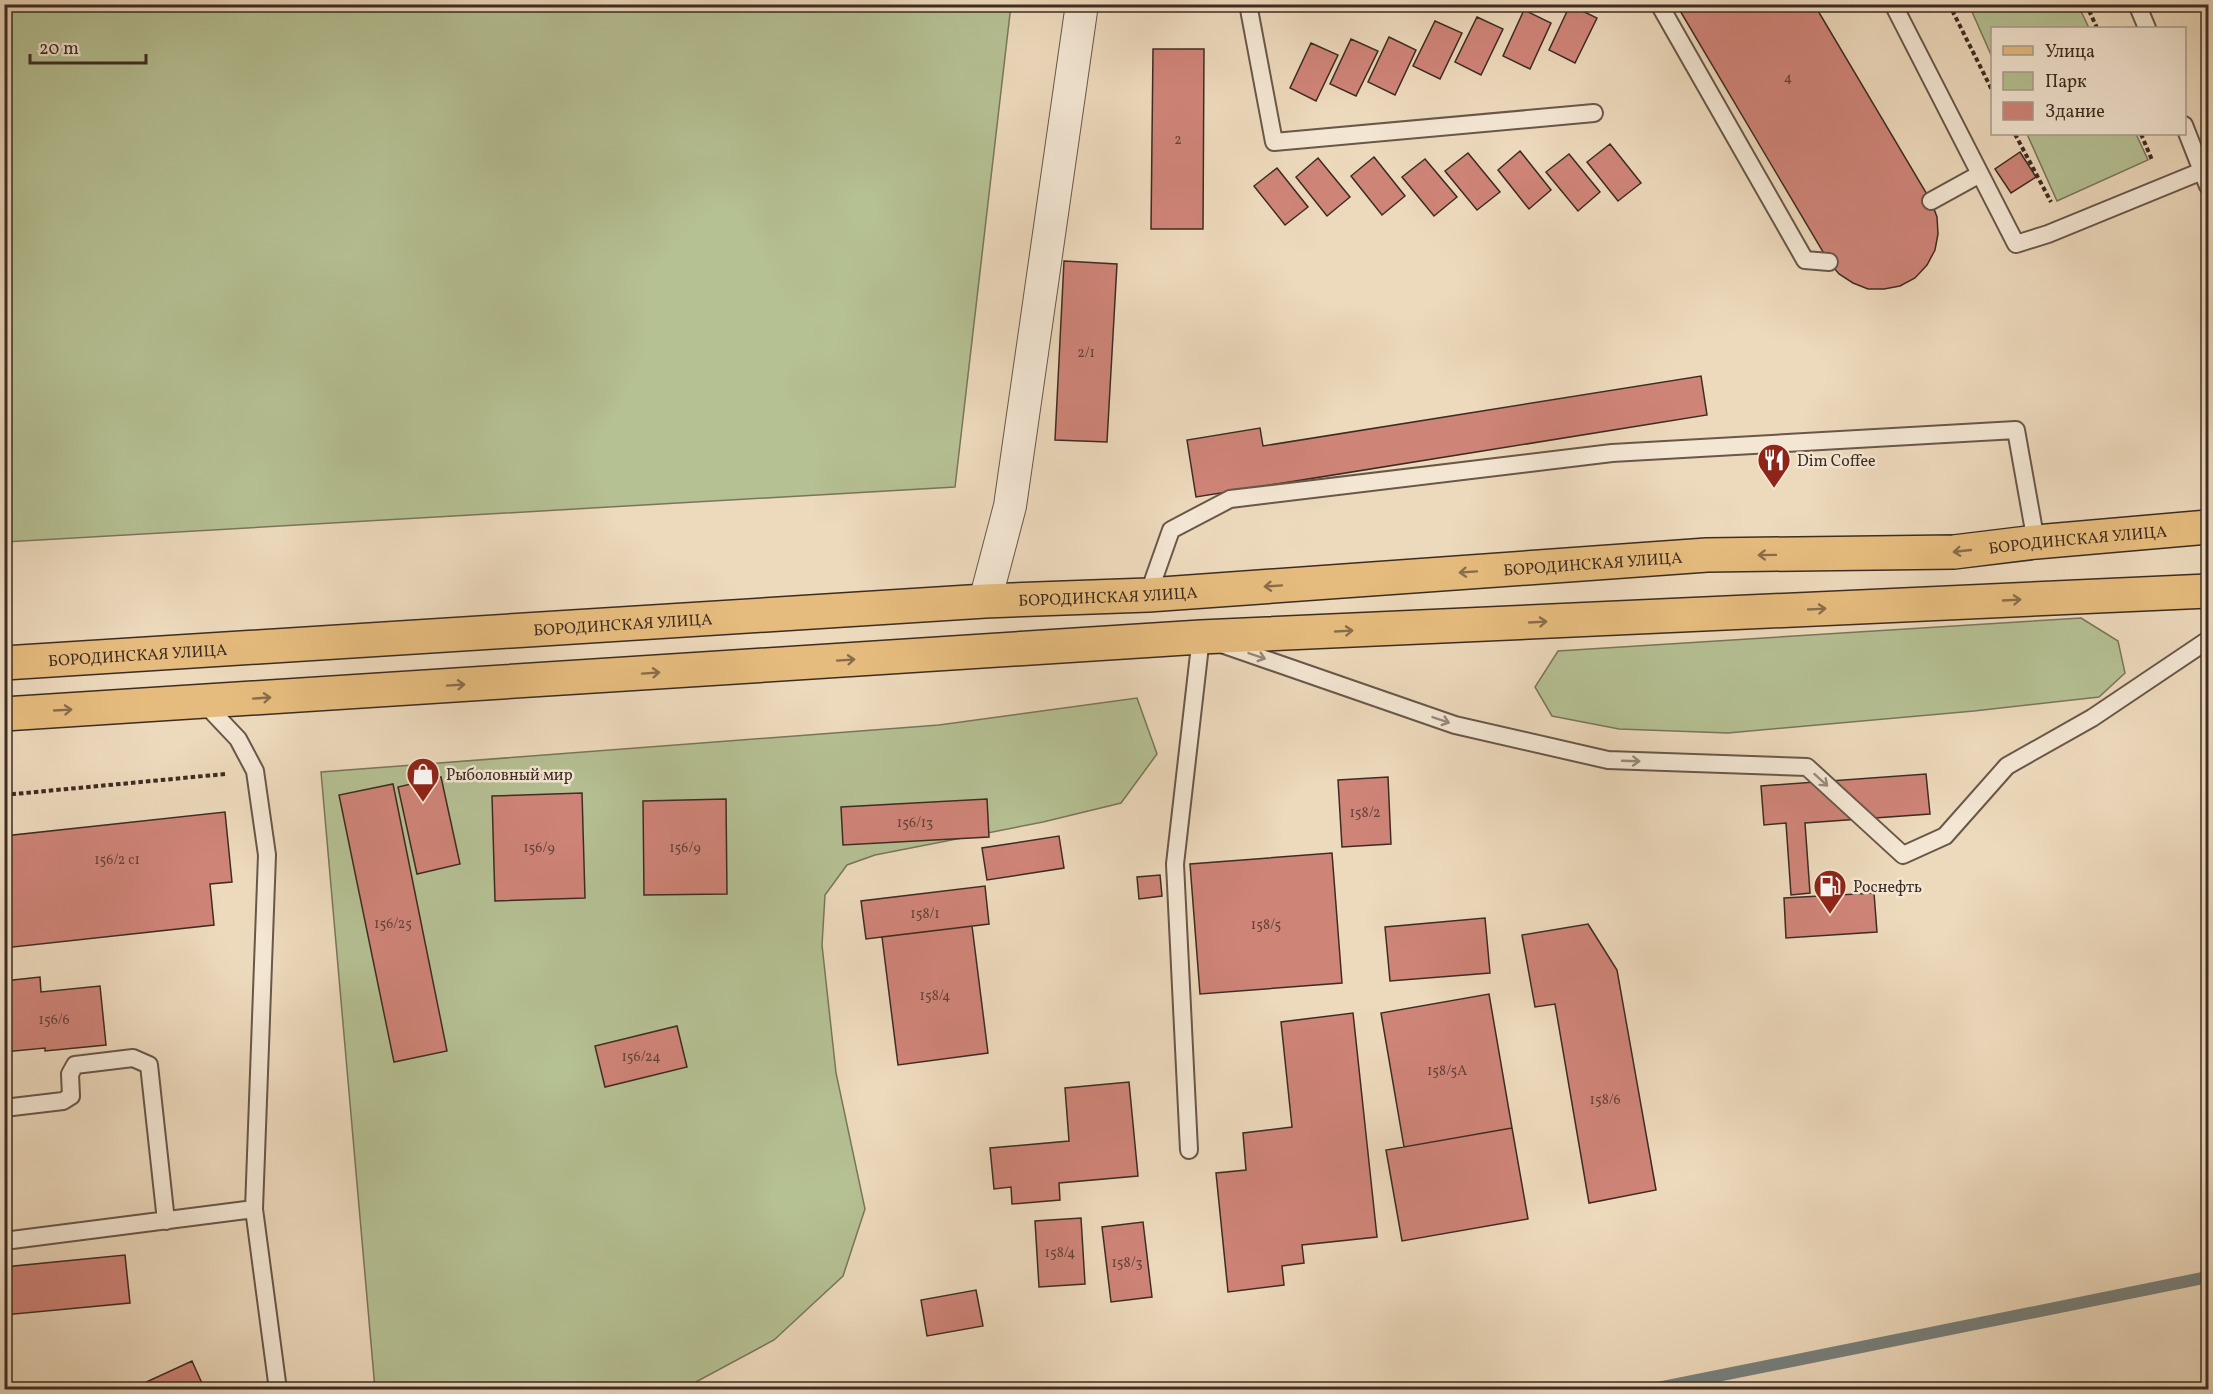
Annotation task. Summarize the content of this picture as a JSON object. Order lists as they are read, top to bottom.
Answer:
{
  "streets": {
    "main road": ["БОРОДИНСКАЯ УЛИЦА"]
  },
  "places": {
    "restaurant": ["Dim Coffee"],
    "shop": ["Рыболовный мир"],
    "fuel station": ["Роснефть"]
  },
  "house_numbers": [
    "4",
    "2",
    "2/1",
    "158/2",
    "156/13",
    "156/9",
    "156/9",
    "156/2 с1",
    "158/1",
    "156/25",
    "158/5",
    "158/4",
    "156/6",
    "156/24",
    "158/5А",
    "158/6",
    "158/4",
    "158/3"
  ],
  "legend": ["Улица", "Парк", "Здание"],
  "scale_bar": "20 m"
}
